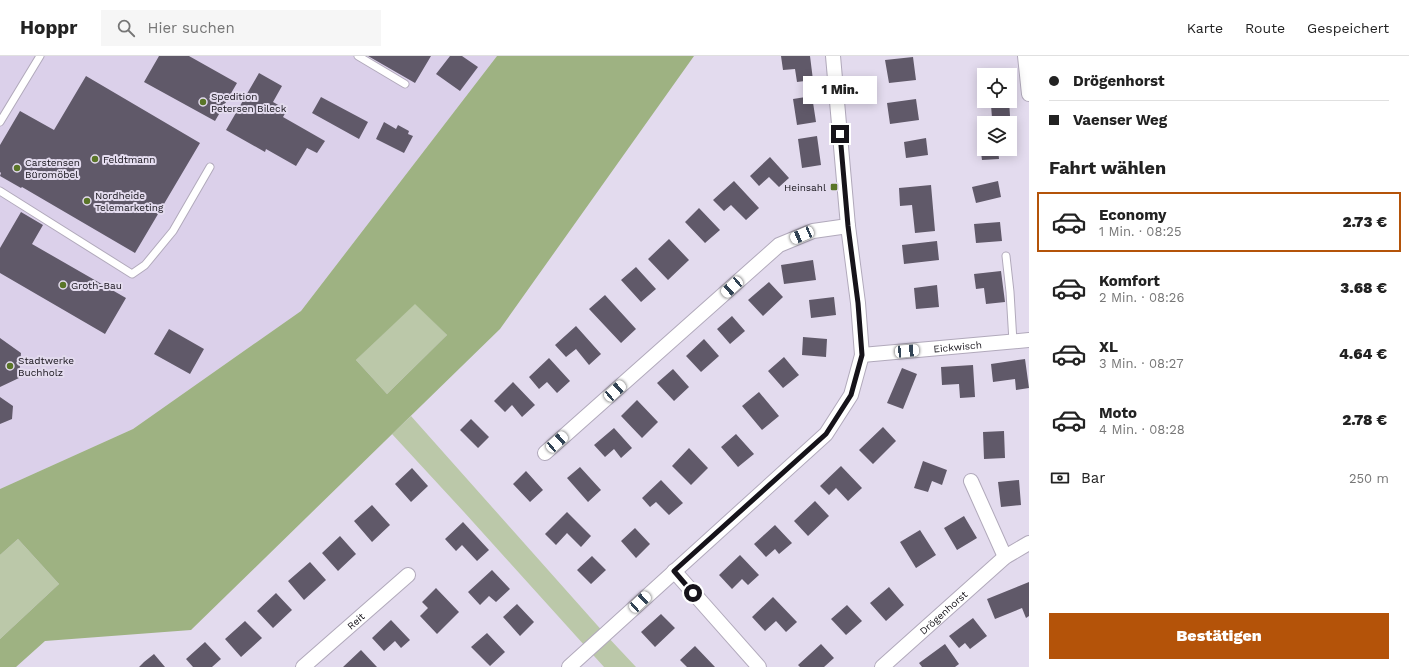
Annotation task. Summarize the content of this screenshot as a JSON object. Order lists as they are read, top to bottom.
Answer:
{
  "streets": {
    "street": ["Eickwisch", "Drögenhorst", "Reit"]
  },
  "places": {
    "other": [
      "Spedition Petersen Bileck",
      "Feldtmann",
      "Carstensen Büromöbel",
      "Nordheide Telemarketing",
      "Groth-Bau",
      "Stadtwerke Buchholz"
    ],
    "transit": ["Heinsahl"]
  },
  "page": {
    "header": "Hoppr",
    "search": "Hier suchen",
    "nav": ["Karte", "Route", "Gespeichert"],
    "banner": ["Drögenhorst", "Vaenser Weg"],
    "bubble": "1 Min.",
    "heading": "Fahrt wählen",
    "list": [
      {
        "name": "Economy",
        "note": "1 Min. · 08:25",
        "value": "2.73 €"
      },
      {
        "name": "Komfort",
        "note": "2 Min. · 08:26",
        "value": "3.68 €"
      },
      {
        "name": "XL",
        "note": "3 Min. · 08:27",
        "value": "4.64 €"
      },
      {
        "name": "Moto",
        "note": "4 Min. · 08:28",
        "value": "2.78 €"
      }
    ],
    "pay": ["Bar", "250 m"],
    "buttons": "Bestätigen"
  }
}
